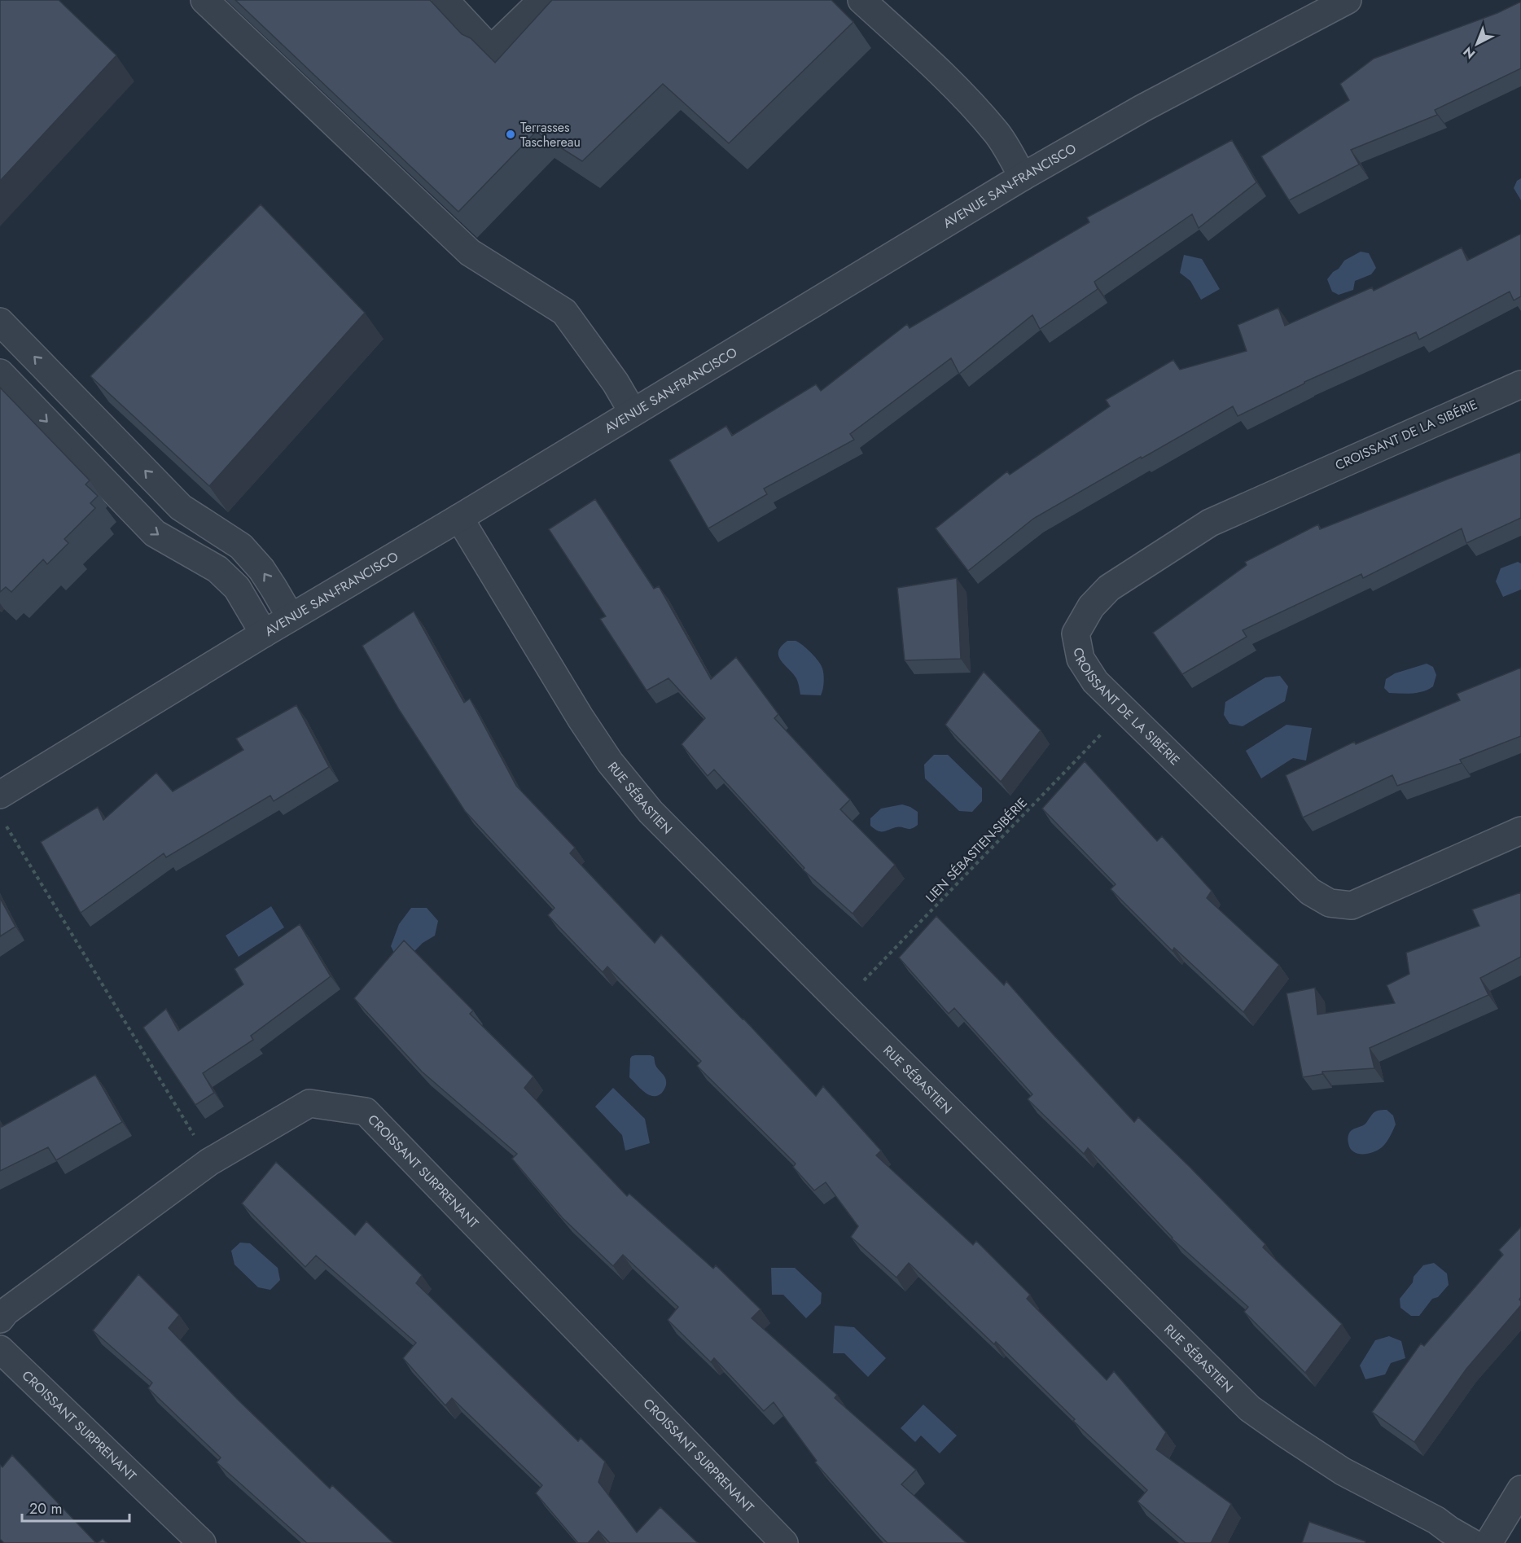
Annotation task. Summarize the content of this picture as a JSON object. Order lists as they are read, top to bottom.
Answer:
{
  "streets": {
    "street": [
      "AVENUE SAN-FRANCISCO",
      "CROISSANT DE LA SIBÉRIE",
      "RUE SÉBASTIEN",
      "CROISSANT SURPRENANT"
    ],
    "path": ["LIEN SÉBASTIEN-SIBÉRIE"]
  },
  "crossings": [
    ["AVENUE SAN-FRANCISCO", "RUE SÉBASTIEN"],
    ["CROISSANT DE LA SIBÉRIE", "LIEN SÉBASTIEN-SIBÉRIE"],
    ["RUE SÉBASTIEN", "LIEN SÉBASTIEN-SIBÉRIE"]
  ],
  "places": ["Terrasses Taschereau"],
  "scale_bar": "20 m",
  "north": "bottom left"
}
